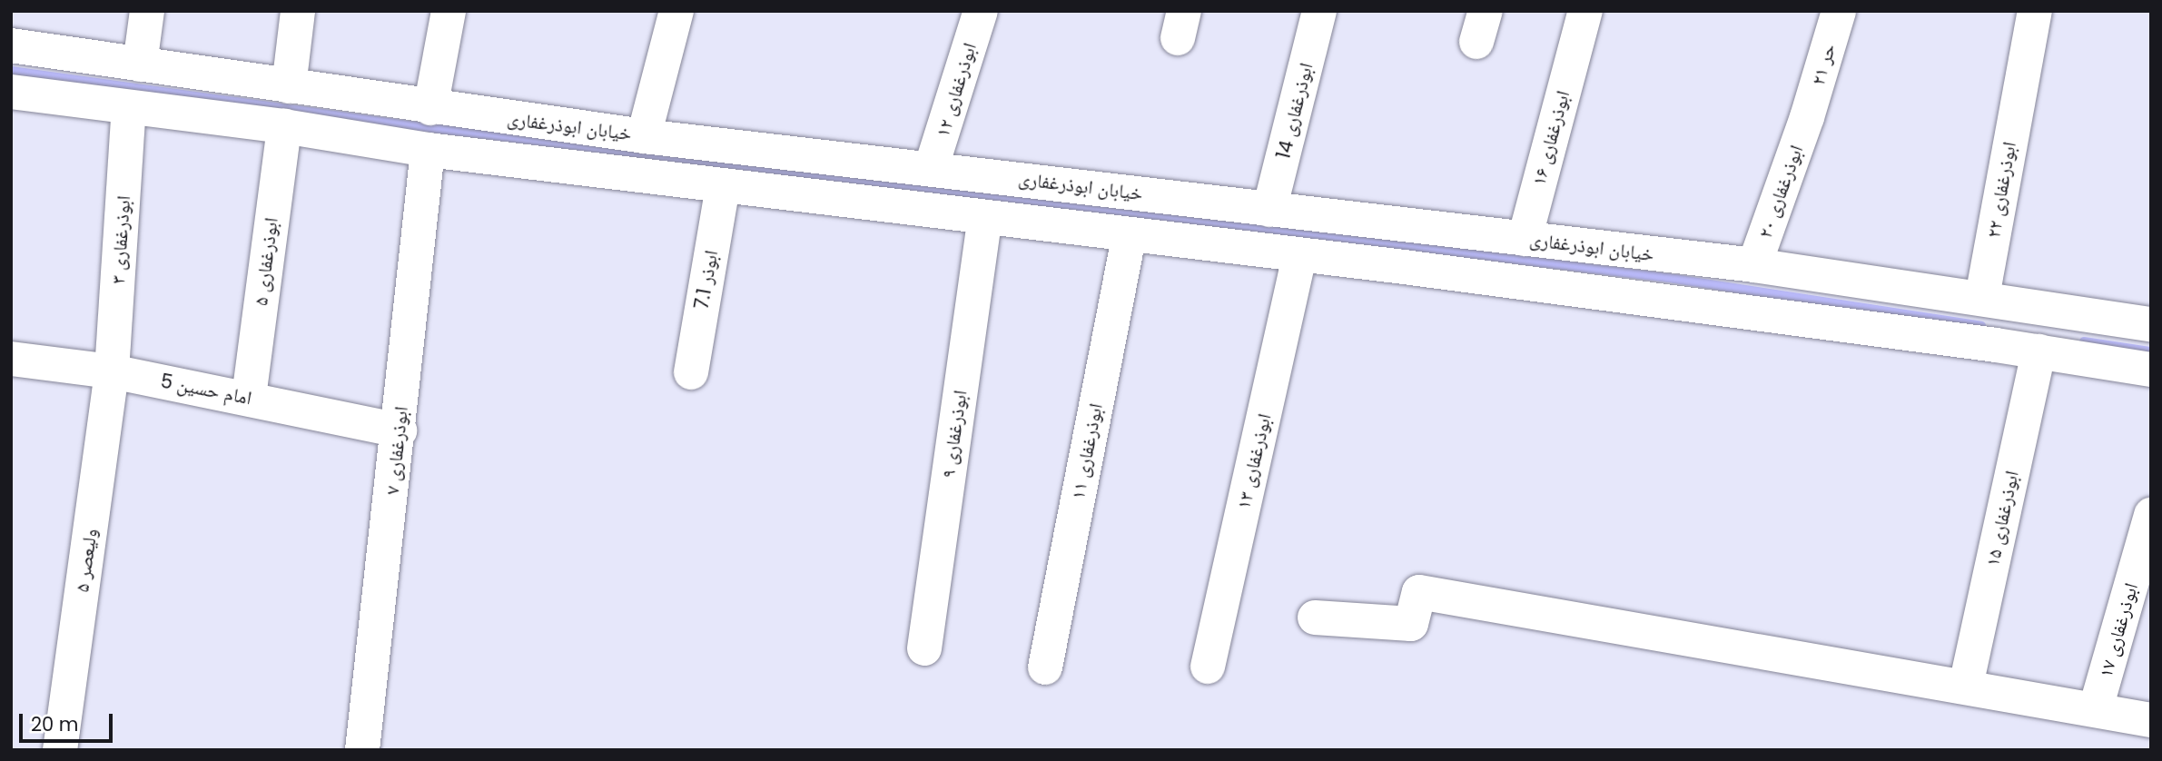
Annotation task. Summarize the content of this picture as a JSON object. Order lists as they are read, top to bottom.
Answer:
{
  "streets": {
    "street": [
      "حر ۲۱",
      "ابوذرغفاری ۱۲",
      "ابوذرغفاری 14",
      "خیابان ابوذرغفاری",
      "ابوذرغفاری ۱۶",
      "ابوذرغفاری ۲۲",
      "ابوذرغفاری ۲۰",
      "ابوذرغفاری ۳",
      "ابوذرغفاری ۵",
      "ابوذر 7.1",
      "امام حسین 5",
      "ابوذرغفاری ۹",
      "ابوذرغفاری ۷",
      "ابوذرغفاری ۱۱",
      "ابوذرغفاری ۱۳",
      "ابوذرغفاری ۱۵",
      "ولیعصر ۵",
      "ابوذرغفاری ۱۷"
    ]
  },
  "crossings": [
    ["حر ۲۱", "ابوذرغفاری ۲۰"],
    ["ابوذرغفاری ۱۲", "خیابان ابوذرغفاری"],
    ["ابوذرغفاری 14", "خیابان ابوذرغفاری"],
    ["خیابان ابوذرغفاری", "ابوذرغفاری ۱۶"],
    ["خیابان ابوذرغفاری", "ابوذرغفاری ۲۲"],
    ["خیابان ابوذرغفاری", "ابوذرغفاری ۲۰"],
    ["خیابان ابوذرغفاری", "ابوذرغفاری ۳"],
    ["خیابان ابوذرغفاری", "ابوذرغفاری ۵"],
    ["خیابان ابوذرغفاری", "ابوذر 7.1"],
    ["خیابان ابوذرغفاری", "ابوذرغفاری ۹"],
    ["خیابان ابوذرغفاری", "ابوذرغفاری ۷"],
    ["خیابان ابوذرغفاری", "ابوذرغفاری ۱۱"],
    ["خیابان ابوذرغفاری", "ابوذرغفاری ۱۳"],
    ["خیابان ابوذرغفاری", "ابوذرغفاری ۱۵"],
    ["ابوذرغفاری ۳", "امام حسین 5"],
    ["ابوذرغفاری ۳", "ولیعصر ۵"],
    ["ابوذرغفاری ۵", "امام حسین 5"],
    ["امام حسین 5", "ابوذرغفاری ۷"],
    ["امام حسین 5", "ولیعصر ۵"]
  ],
  "scale_bar": "20 m"
}
